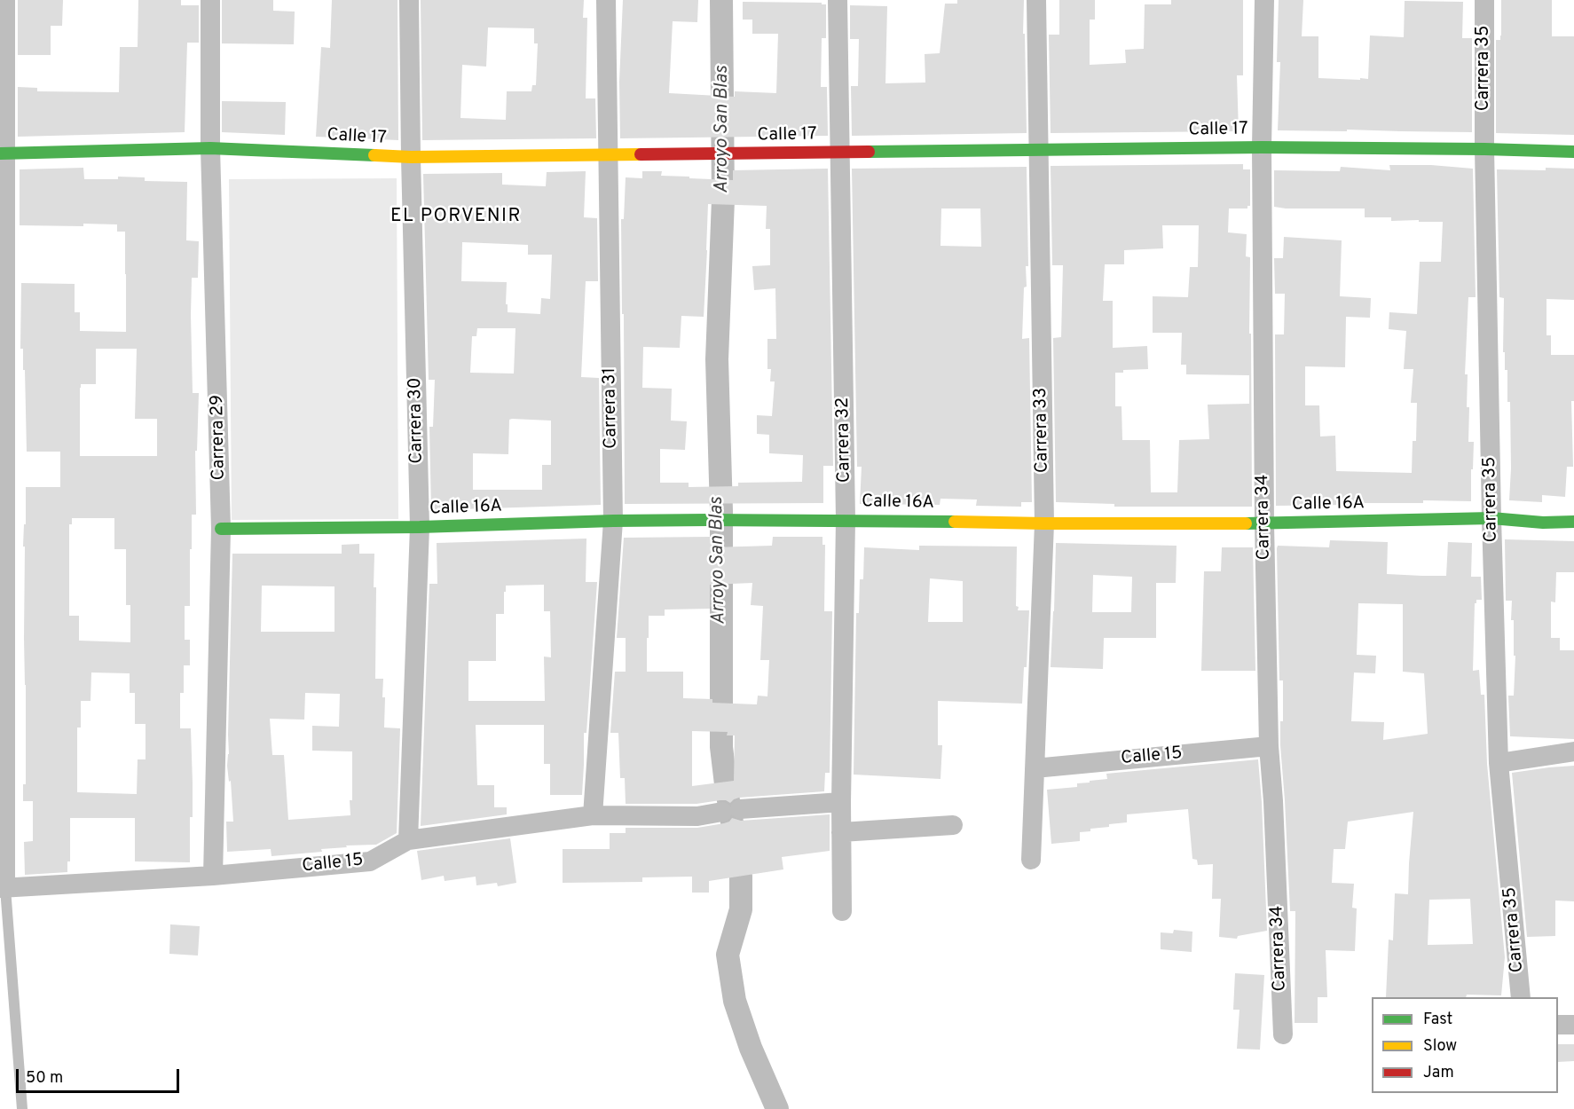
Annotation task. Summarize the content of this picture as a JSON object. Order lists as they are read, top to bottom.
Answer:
{
  "streets": {
    "street": [
      "Carrera 35",
      "Calle 17",
      "Carrera 31",
      "Carrera 30",
      "Carrera 33",
      "Carrera 29",
      "Carrera 32",
      "Calle 16A",
      "Carrera 34",
      "Calle 15"
    ]
  },
  "crossings": [
    ["Carrera 35", "Calle 17"],
    ["Carrera 35", "Calle 16A"],
    ["Calle 17", "Carrera 31"],
    ["Calle 17", "Carrera 30"],
    ["Calle 17", "Carrera 33"],
    ["Calle 17", "Carrera 29"],
    ["Calle 17", "Carrera 32"],
    ["Calle 17", "Carrera 34"],
    ["Carrera 31", "Calle 16A"],
    ["Carrera 31", "Calle 15"],
    ["Carrera 30", "Calle 16A"],
    ["Carrera 30", "Calle 15"],
    ["Carrera 33", "Calle 16A"],
    ["Carrera 33", "Calle 15"],
    ["Carrera 29", "Calle 16A"],
    ["Carrera 29", "Calle 15"],
    ["Carrera 32", "Calle 16A"],
    ["Carrera 32", "Calle 15"],
    ["Calle 16A", "Carrera 34"],
    ["Carrera 34", "Calle 15"]
  ],
  "districts": ["EL PORVENIR"],
  "water": ["Arroyo San Blas"],
  "legend": ["Fast", "Slow", "Jam"],
  "scale_bar": "50 m"
}
